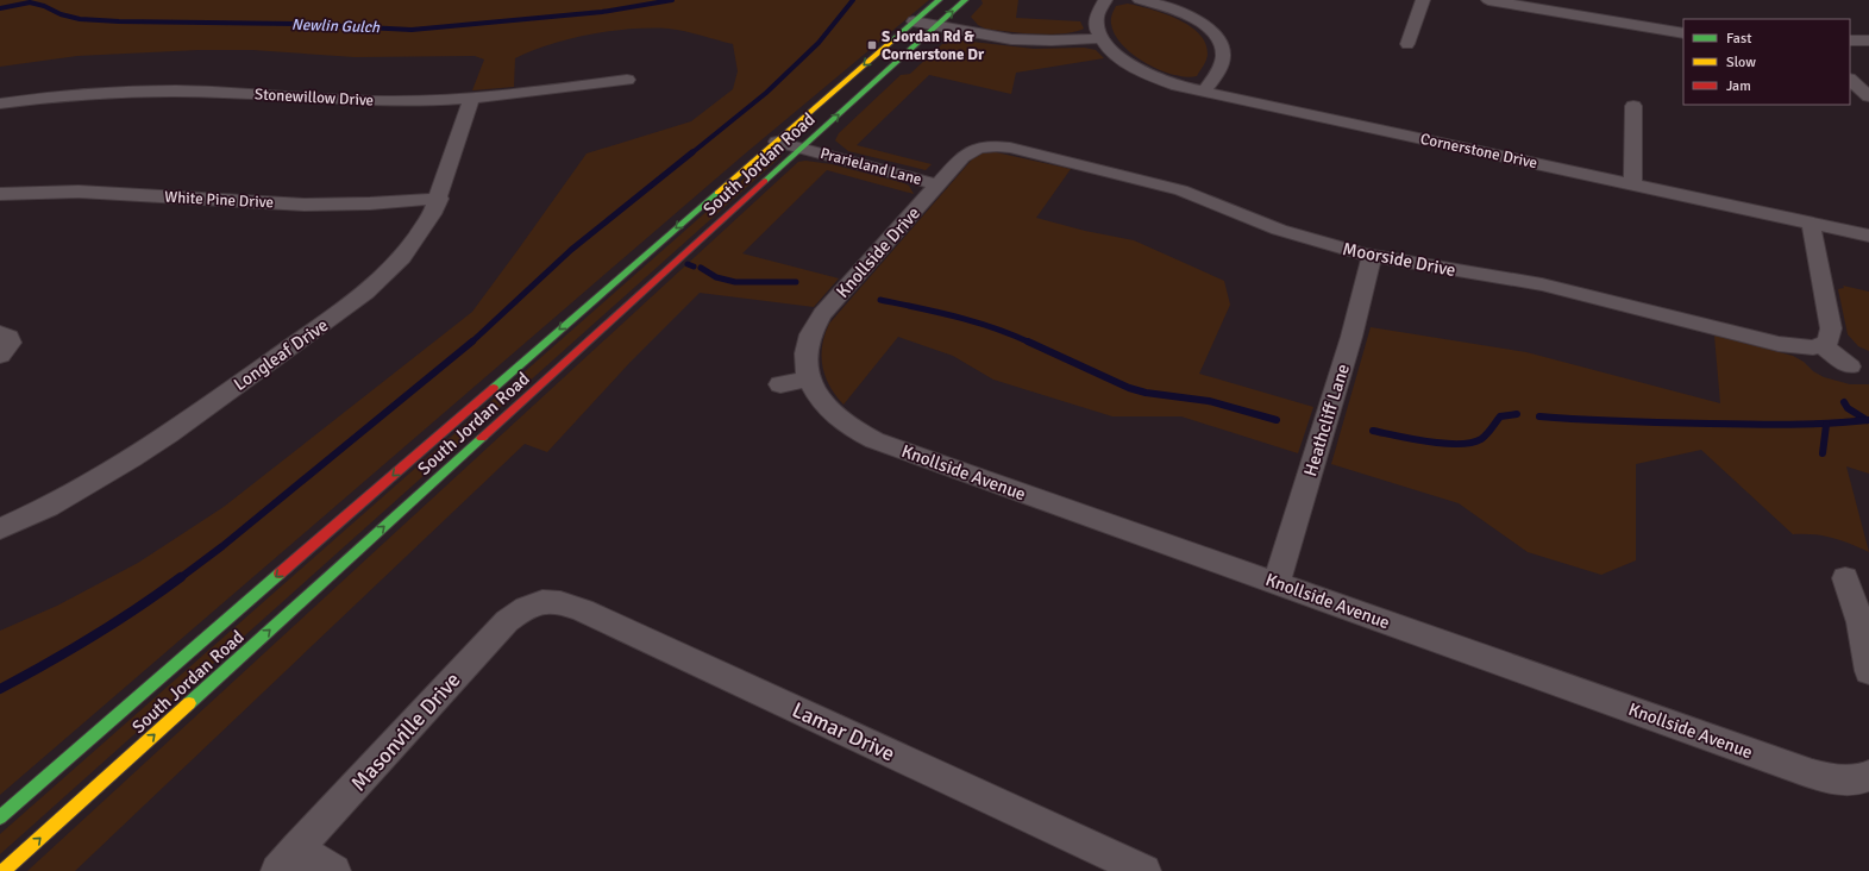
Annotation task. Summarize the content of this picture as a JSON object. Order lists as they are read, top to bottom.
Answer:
{
  "streets": {
    "main road": ["South Jordan Road"],
    "street": [
      "Stonewillow Drive",
      "Cornerstone Drive",
      "Prarieland Lane",
      "White Pine Drive",
      "Knollside Drive",
      "Moorside Drive",
      "Longleaf Drive",
      "Heathcliff Lane",
      "Knollside Avenue",
      "Masonville Drive",
      "Lamar Drive"
    ]
  },
  "crossings": [
    ["Stonewillow Drive", "Longleaf Drive"],
    ["South Jordan Road", "Prarieland Lane"],
    ["Prarieland Lane", "Knollside Drive"],
    ["White Pine Drive", "Longleaf Drive"],
    ["Knollside Drive", "Moorside Drive"],
    ["Knollside Drive", "Knollside Avenue"],
    ["Moorside Drive", "Heathcliff Lane"],
    ["Heathcliff Lane", "Knollside Avenue"],
    ["Masonville Drive", "Lamar Drive"]
  ],
  "water": ["Newlin Gulch"],
  "places": {
    "transit": ["S Jordan Rd & Cornerstone Dr"]
  },
  "legend": ["Fast", "Slow", "Jam"]
}
